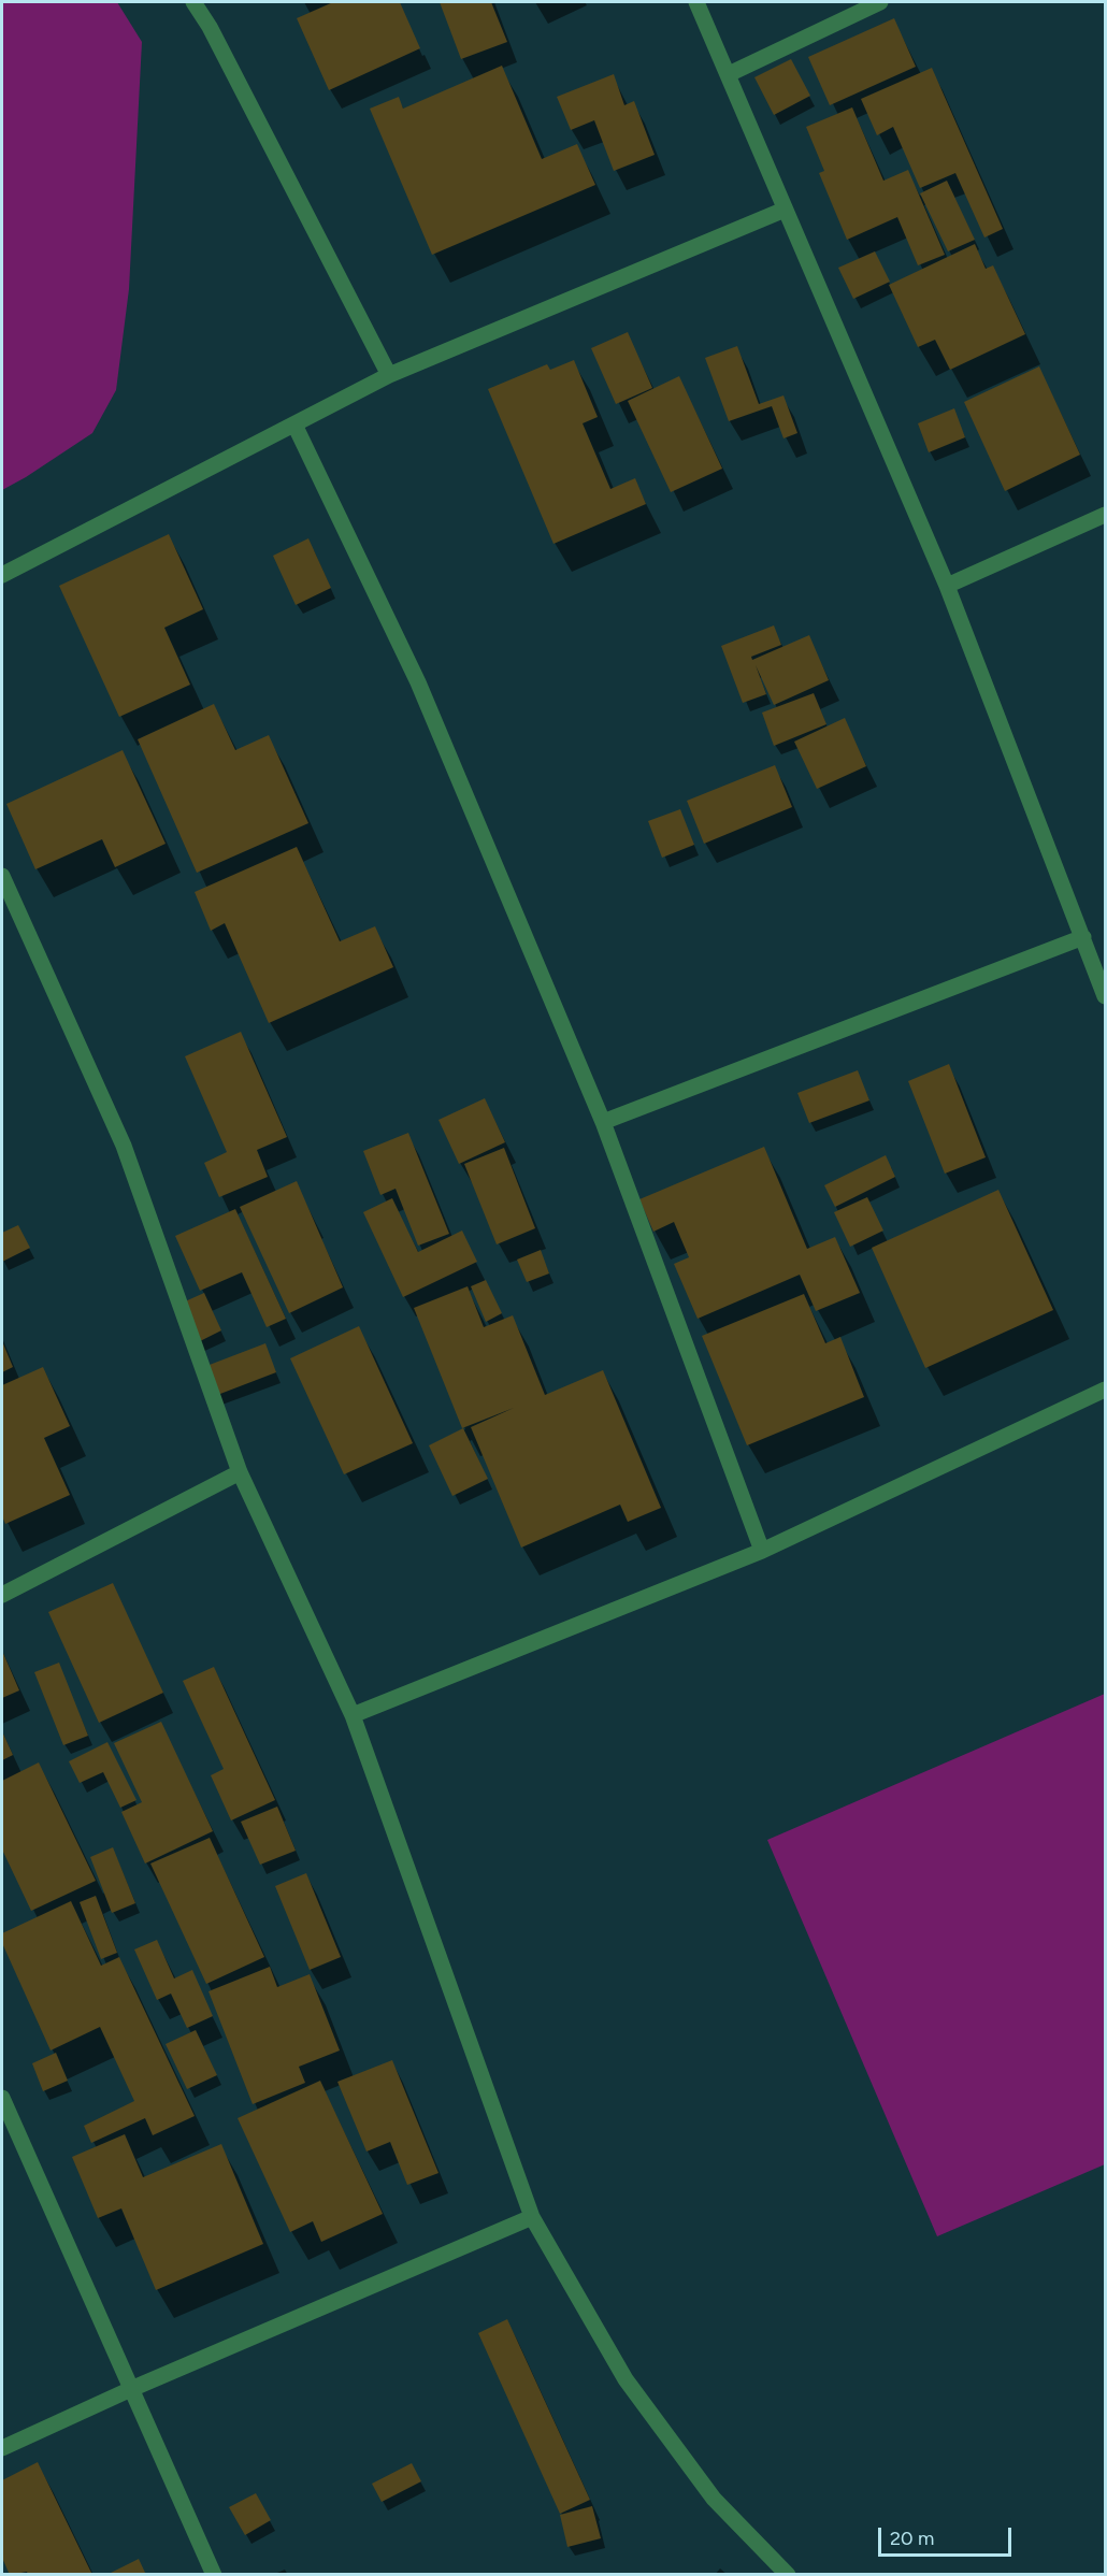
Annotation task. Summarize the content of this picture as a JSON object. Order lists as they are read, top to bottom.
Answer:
{
  "scale_bar": "20 m"
}
